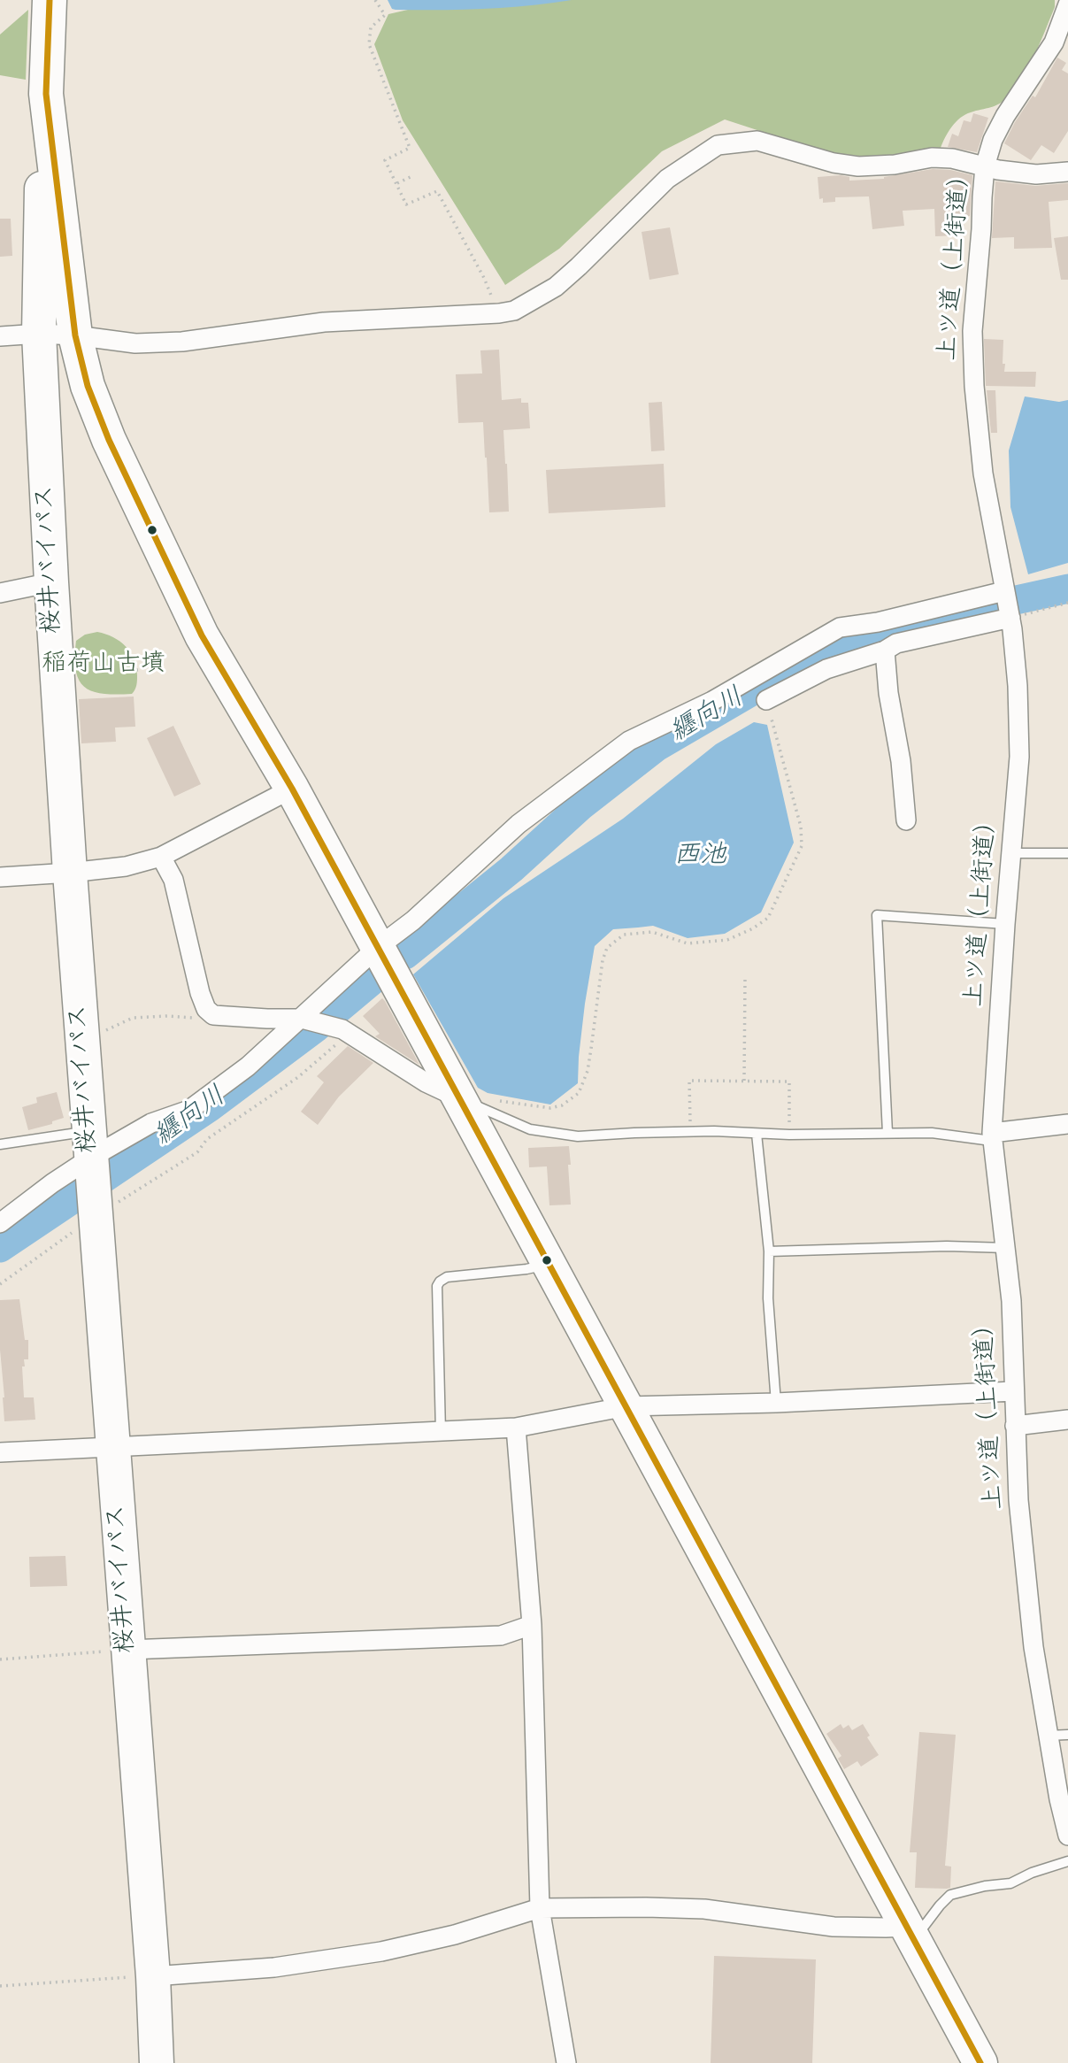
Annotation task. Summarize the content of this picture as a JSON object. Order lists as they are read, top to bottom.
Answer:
{
  "streets": {
    "highway": ["桜井バイパス"],
    "street": ["上ツ道（上街道）"]
  },
  "water": ["纒向川", "西池"],
  "parks": ["稲荷山古墳"]
}
